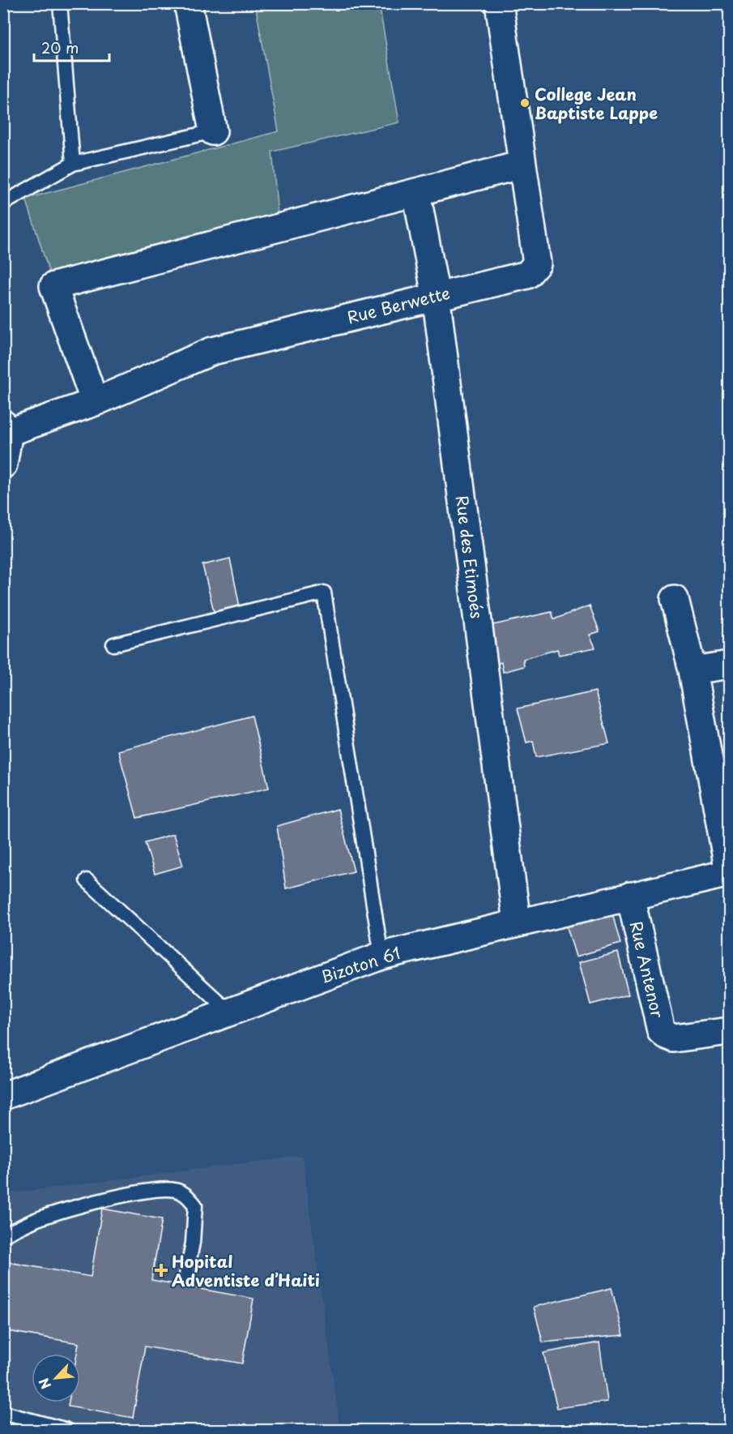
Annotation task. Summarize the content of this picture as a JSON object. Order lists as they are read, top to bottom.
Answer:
{
  "streets": {
    "street": [
      "Rue Berwette",
      "Rue des Etimoés",
      "Bizoton 61",
      "Rue Antenor"
    ]
  },
  "crossings": [
    ["Rue Berwette", "Rue des Etimoés"],
    ["Rue des Etimoés", "Bizoton 61"],
    ["Bizoton 61", "Rue Antenor"]
  ],
  "places": {
    "other": ["College Jean Baptiste Lappe"],
    "health": ["Hopital Adventiste d’Haiti"]
  },
  "scale_bar": "20 m",
  "north": "bottom left"
}
